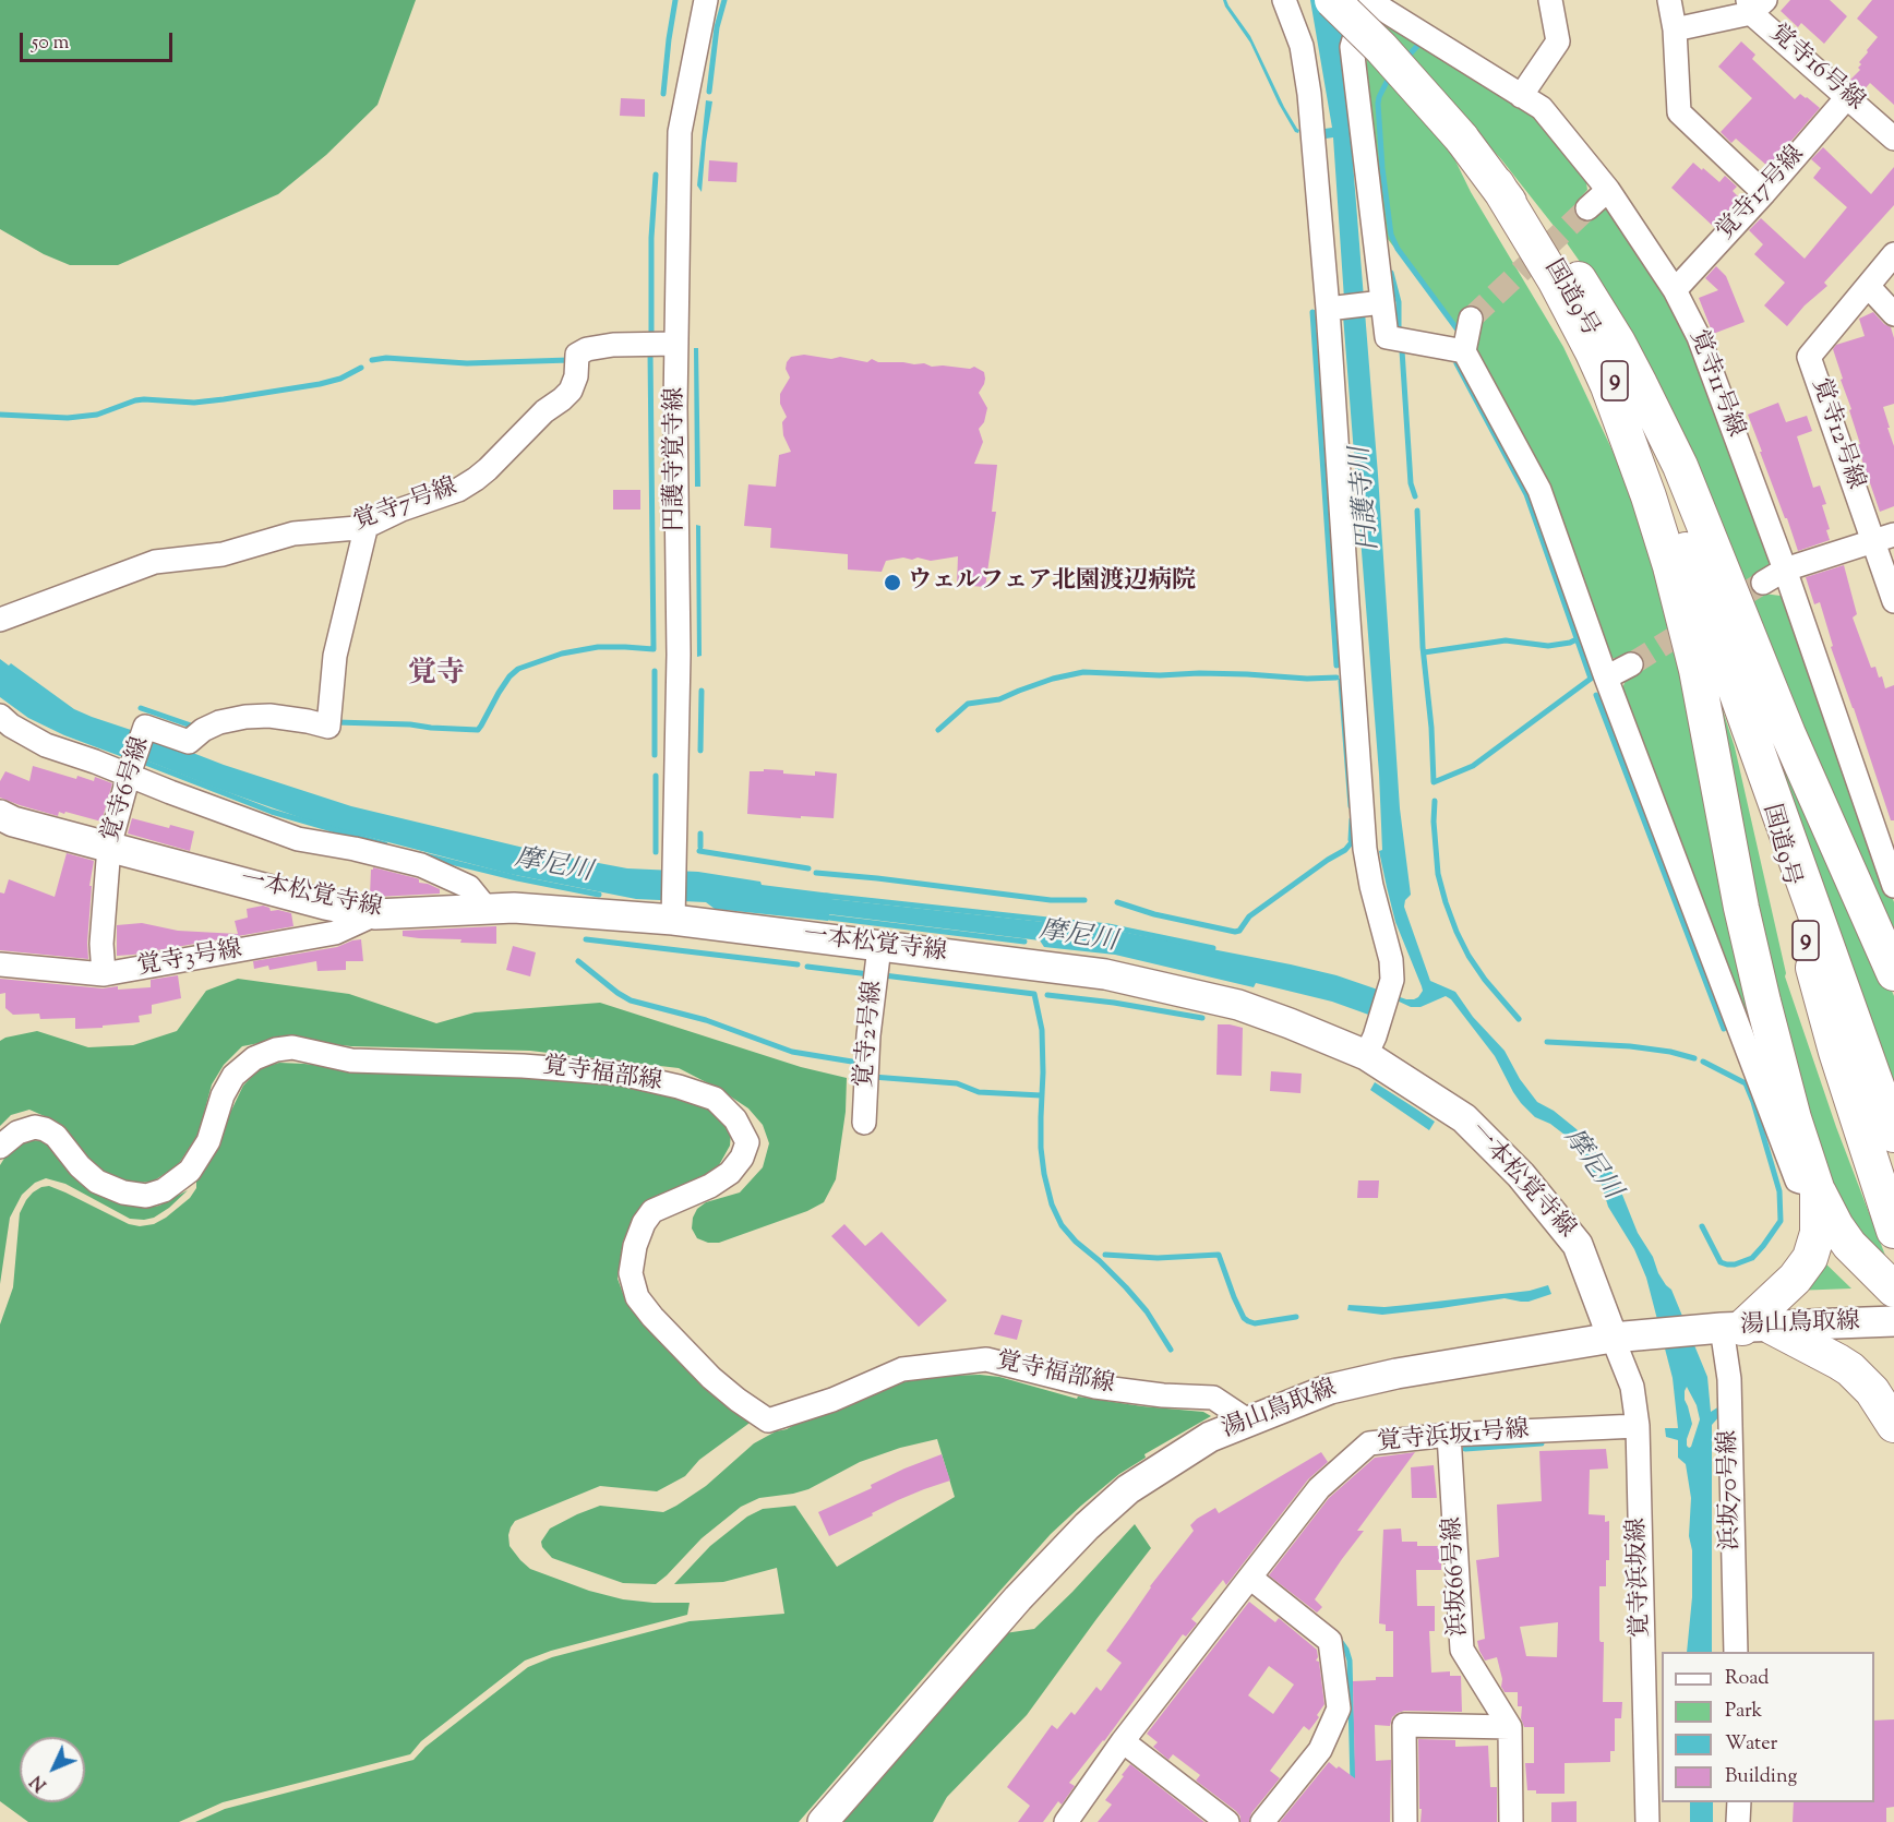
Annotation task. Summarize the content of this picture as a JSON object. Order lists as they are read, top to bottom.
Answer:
{
  "streets": {
    "highway": ["国道9号", "9"],
    "main road": ["一本松覚寺線", "湯山鳥取線"],
    "street": [
      "覚寺16号線",
      "覚寺17号線",
      "覚寺11号線",
      "覚寺12号線",
      "円護寺覚寺線",
      "覚寺7号線",
      "覚寺6号線",
      "覚寺3号線",
      "覚寺2号線",
      "覚寺福部線",
      "覚寺浜坂1号線",
      "浜坂70号線",
      "浜坂66号線",
      "覚寺浜坂線"
    ]
  },
  "crossings": [
    ["覚寺16号線", "覚寺17号線"],
    ["覚寺17号線", "覚寺11号線"],
    ["円護寺覚寺線", "覚寺7号線"],
    ["円護寺覚寺線", "一本松覚寺線"],
    ["覚寺7号線", "覚寺6号線"],
    ["覚寺6号線", "一本松覚寺線"],
    ["覚寺6号線", "覚寺3号線"],
    ["一本松覚寺線", "覚寺3号線"],
    ["一本松覚寺線", "覚寺2号線"],
    ["一本松覚寺線", "湯山鳥取線"],
    ["一本松覚寺線", "覚寺浜坂線"],
    ["覚寺福部線", "湯山鳥取線"],
    ["湯山鳥取線", "浜坂70号線"],
    ["湯山鳥取線", "覚寺浜坂線"],
    ["覚寺浜坂1号線", "浜坂66号線"],
    ["覚寺浜坂1号線", "覚寺浜坂線"]
  ],
  "districts": ["覚寺"],
  "water": ["円護寺川", "摩尼川"],
  "places": ["ウェルフェア北園渡辺病院"],
  "legend": [
    "Road",
    "Park",
    "Water",
    "Building"
  ],
  "scale_bar": "50 m",
  "north": "bottom left"
}
